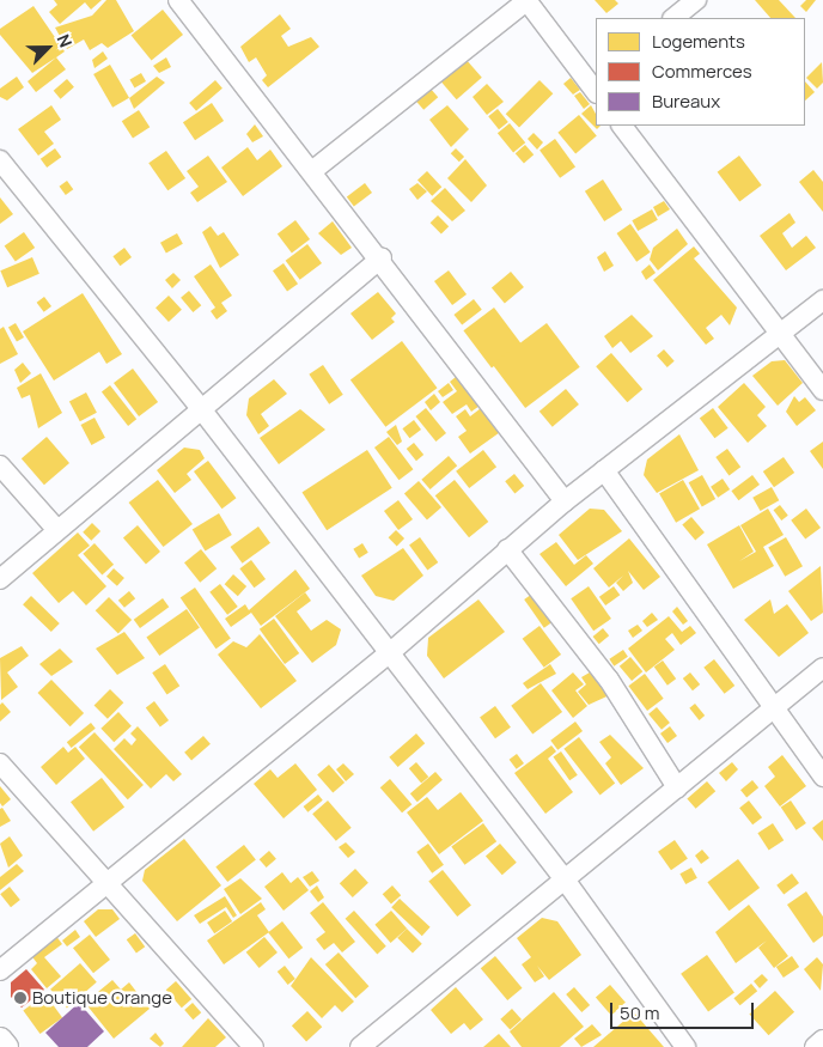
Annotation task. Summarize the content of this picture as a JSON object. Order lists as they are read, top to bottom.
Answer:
{
  "places": ["Boutique Orange"],
  "legend": ["Logements", "Commerces", "Bureaux"],
  "scale_bar": "50 m",
  "north": "top right"
}
